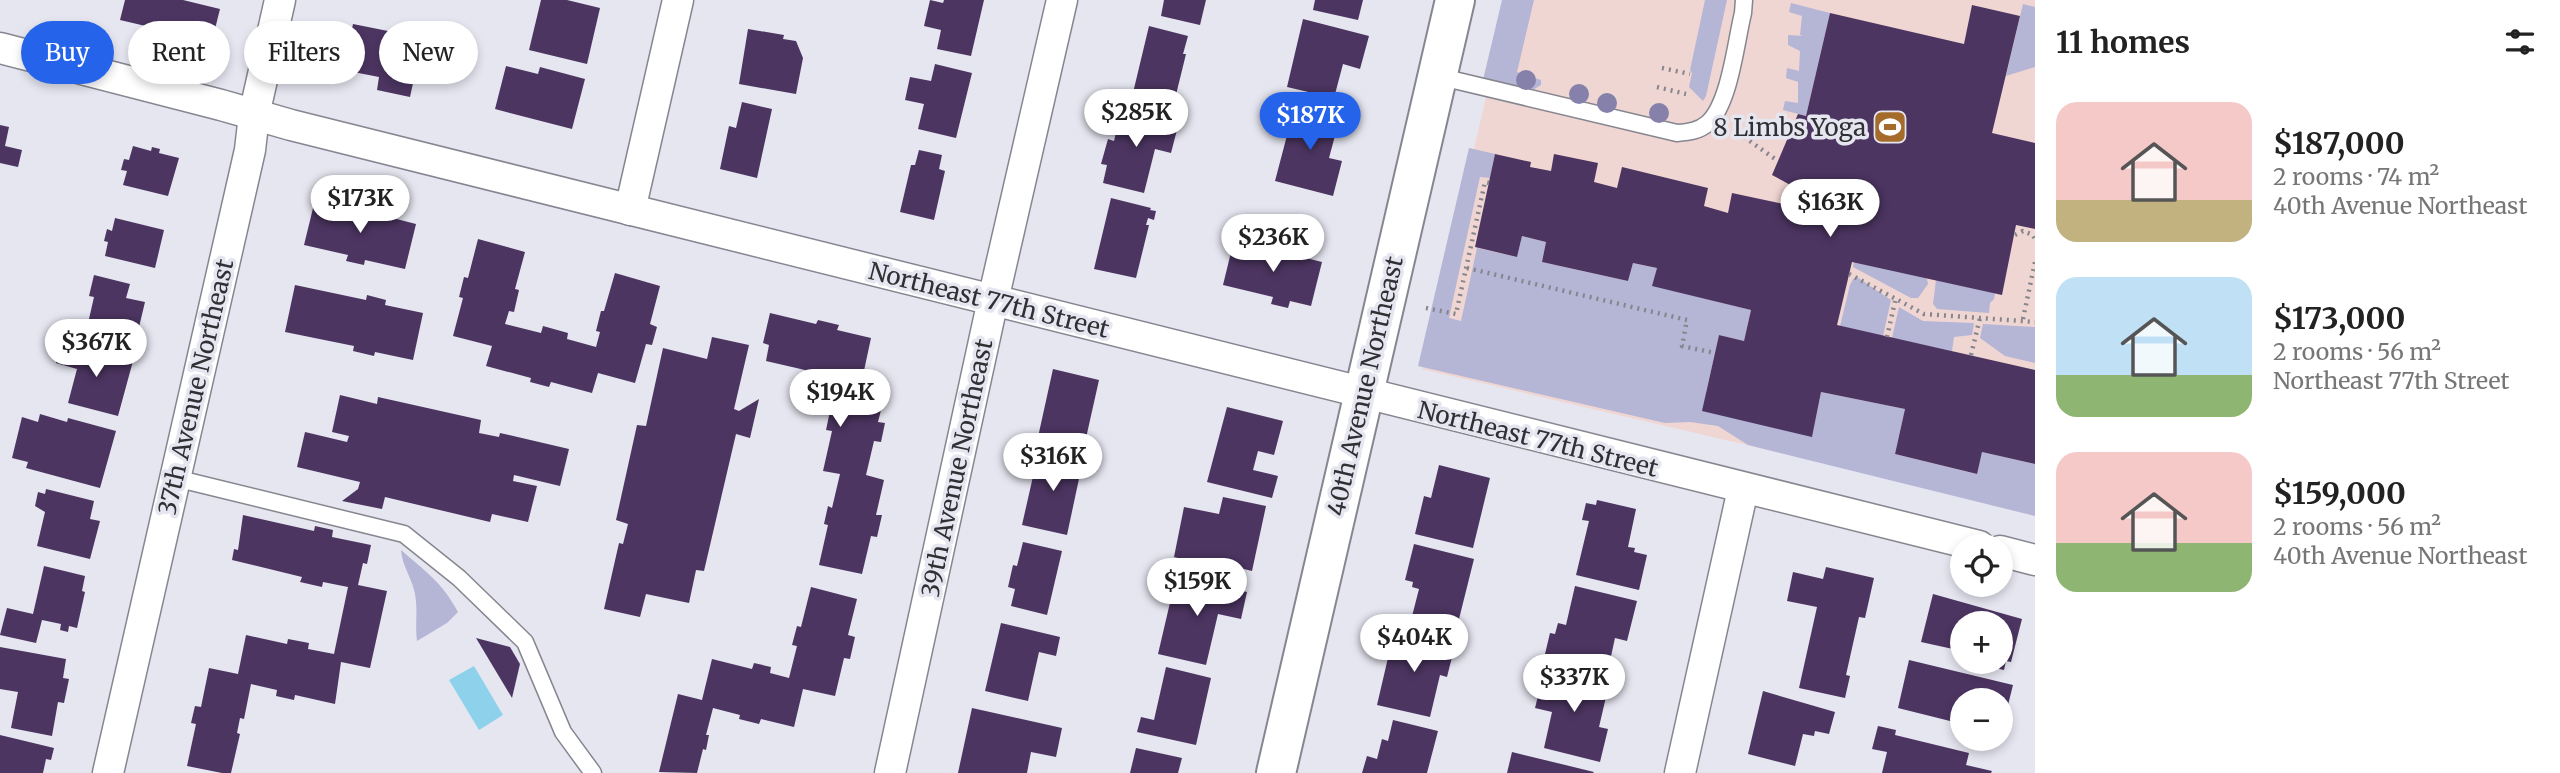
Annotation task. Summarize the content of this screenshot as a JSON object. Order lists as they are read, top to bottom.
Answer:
{
  "streets": {
    "street": [
      "Northeast 77th Street",
      "40th Avenue Northeast",
      "37th Avenue Northeast",
      "39th Avenue Northeast"
    ]
  },
  "crossings": [
    ["Northeast 77th Street", "40th Avenue Northeast"],
    ["Northeast 77th Street", "37th Avenue Northeast"],
    ["Northeast 77th Street", "39th Avenue Northeast"]
  ],
  "places": {
    "sports": ["8 Limbs Yoga"]
  },
  "page": {
    "heading": "11 homes",
    "chip": [
      "Buy",
      "Rent",
      "Filters",
      "New"
    ],
    "list": [
      {
        "name": "$187,000",
        "note": "2 rooms · 74 m² · 40th Avenue Northeast"
      },
      {
        "name": "$173,000",
        "note": "2 rooms · 56 m² · Northeast 77th Street"
      },
      {
        "name": "$159,000",
        "note": "2 rooms · 56 m² · 40th Avenue Northeast"
      }
    ],
    "price": [
      "$285K",
      "$187K",
      "$173K",
      "$163K",
      "$236K",
      "$367K",
      "$194K",
      "$316K",
      "$159K",
      "$404K",
      "$337K"
    ],
    "map_buttons": ["+", "−"]
  }
}
